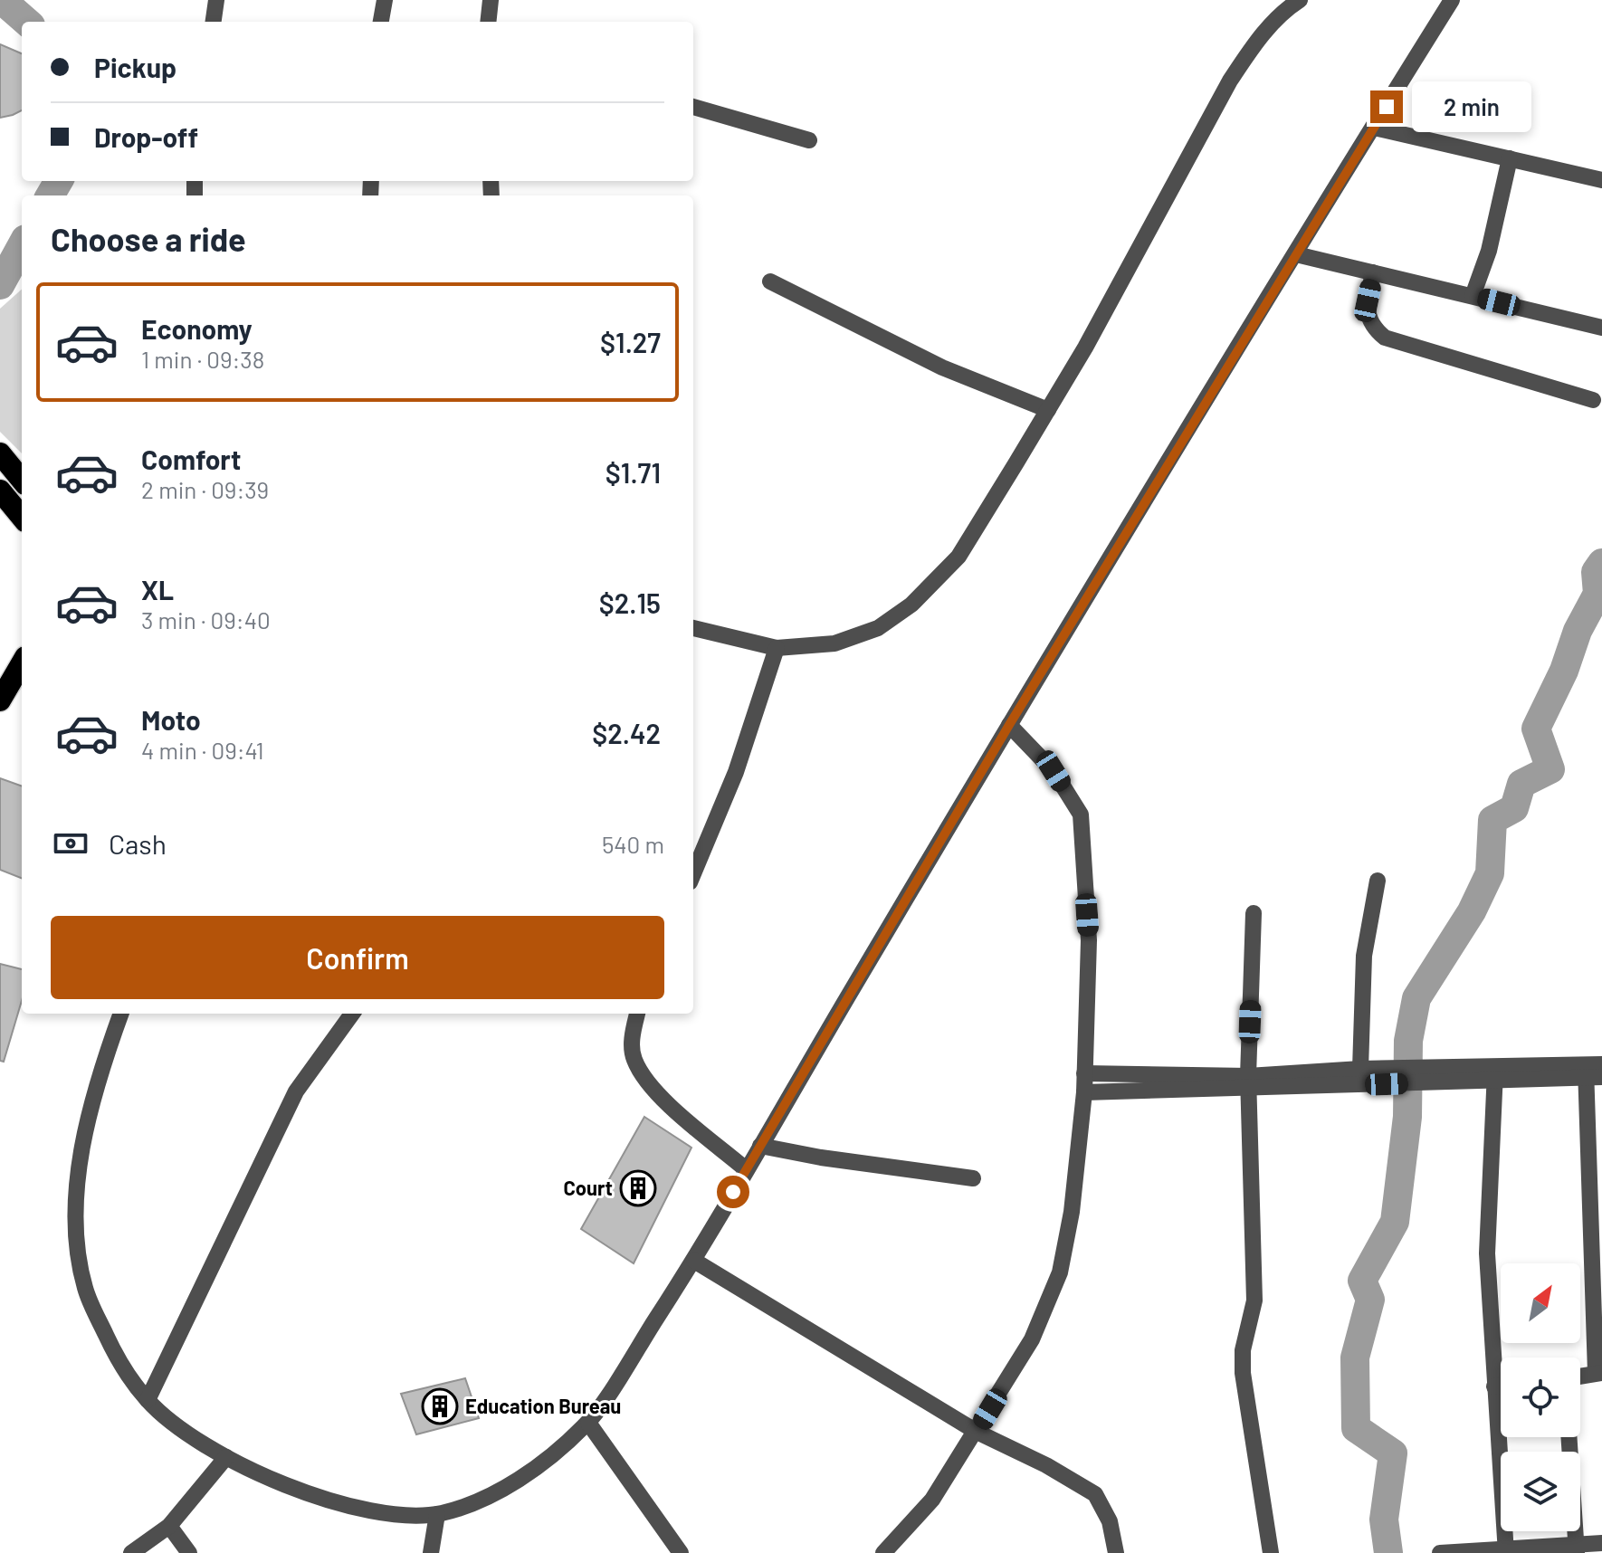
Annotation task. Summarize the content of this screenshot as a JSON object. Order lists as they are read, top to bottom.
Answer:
{
  "places": {
    "building": ["Court", "Education Bureau"]
  },
  "north": "top right",
  "page": {
    "banner": ["Pickup", "Drop-off"],
    "bubble": "2 min",
    "heading": "Choose a ride",
    "list": [
      {
        "name": "Economy",
        "note": "1 min · 09:38",
        "value": "$1.27"
      },
      {
        "name": "Comfort",
        "note": "2 min · 09:39",
        "value": "$1.71"
      },
      {
        "name": "XL",
        "note": "3 min · 09:40",
        "value": "$2.15"
      },
      {
        "name": "Moto",
        "note": "4 min · 09:41",
        "value": "$2.42"
      }
    ],
    "pay": ["Cash", "540 m"],
    "buttons": "Confirm"
  }
}
